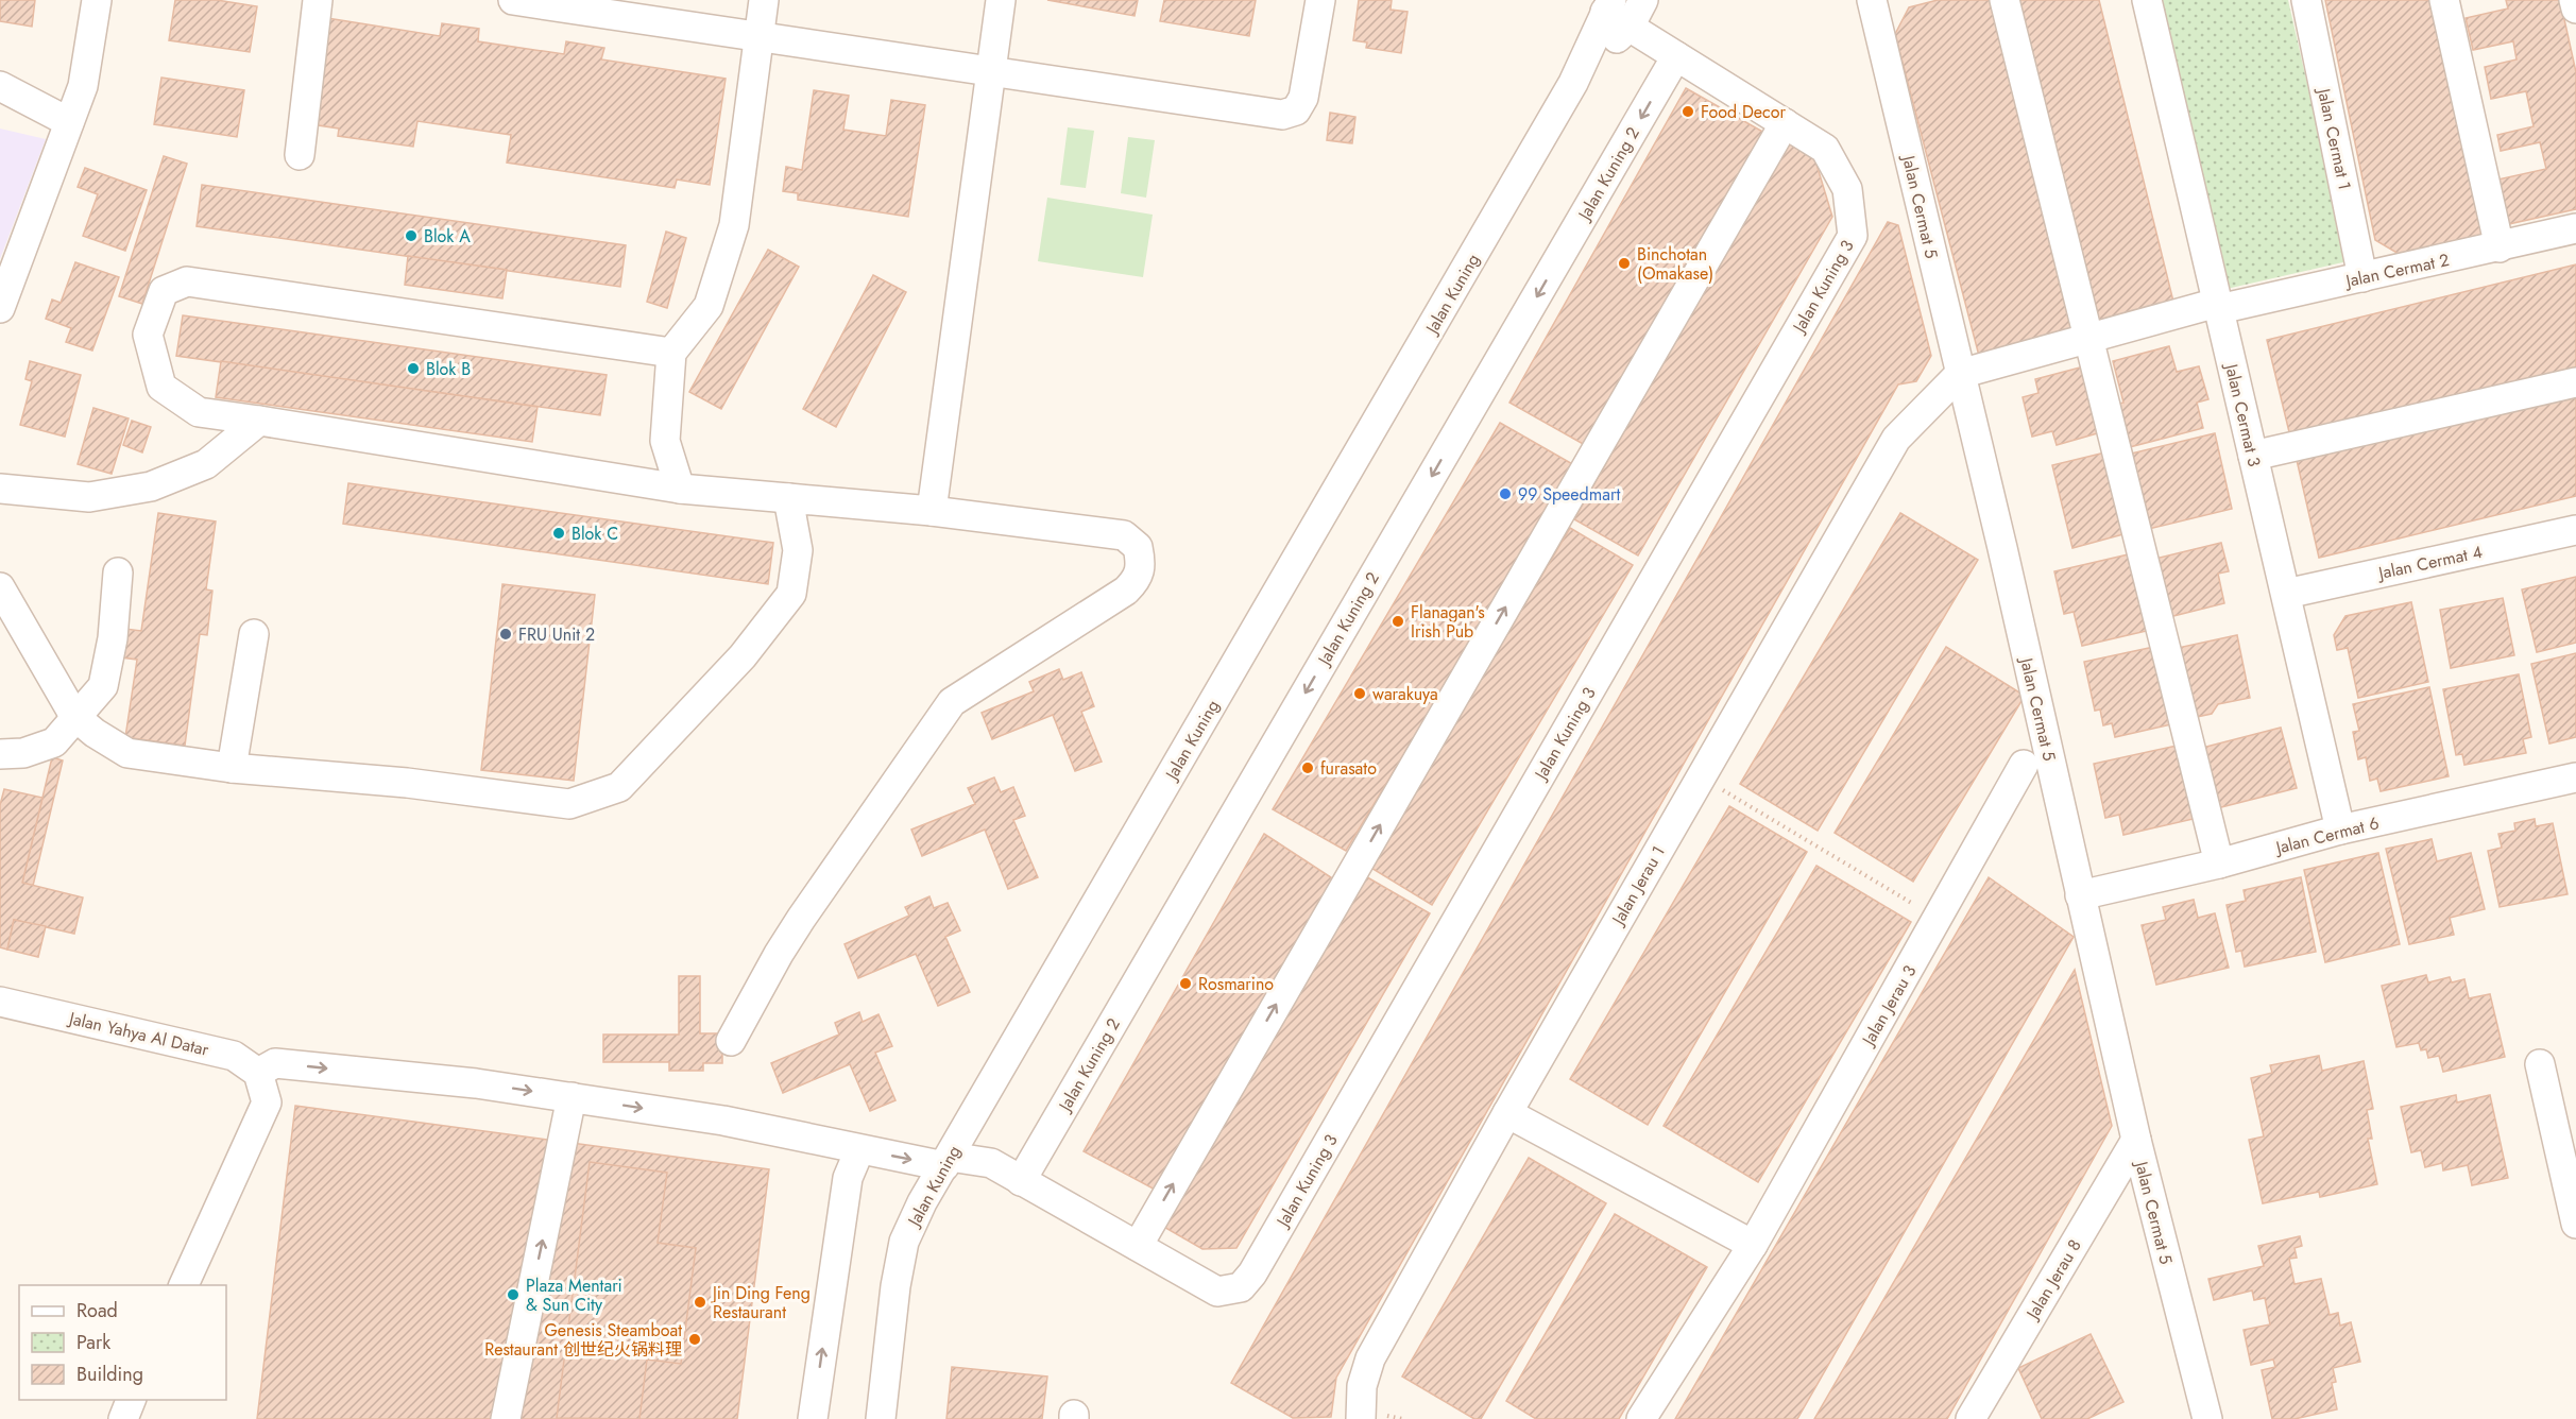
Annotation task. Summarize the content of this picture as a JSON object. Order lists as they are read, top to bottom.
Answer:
{
  "streets": {
    "street": [
      "Jalan Cermat 1",
      "Jalan Kuning 2",
      "Jalan Cermat 5",
      "Jalan Cermat 2",
      "Jalan Kuning 3",
      "Jalan Kuning",
      "Jalan Cermat 3",
      "Jalan Cermat 4",
      "Jalan Cermat 6",
      "Jalan Jerau 1",
      "Jalan Jerau 3",
      "Jalan Yahya Al Datar",
      "Jalan Jerau 8"
    ]
  },
  "crossings": [
    ["Jalan Cermat 1", "Jalan Cermat 2"],
    ["Jalan Kuning 2", "Jalan Kuning 3"],
    ["Jalan Cermat 5", "Jalan Cermat 2"],
    ["Jalan Cermat 5", "Jalan Cermat 6"],
    ["Jalan Cermat 5", "Jalan Jerau 1"],
    ["Jalan Cermat 5", "Jalan Jerau 8"],
    ["Jalan Cermat 2", "Jalan Cermat 3"],
    ["Jalan Cermat 2", "Jalan Jerau 1"],
    ["Jalan Kuning 3", "Jalan Kuning"],
    ["Jalan Kuning 3", "Jalan Yahya Al Datar"],
    ["Jalan Cermat 3", "Jalan Cermat 4"],
    ["Jalan Cermat 3", "Jalan Cermat 6"]
  ],
  "places": [
    "Food Decor",
    "Blok A",
    "Binchotan (Omakase)",
    "Blok B",
    "99 Speedmart",
    "Blok C",
    "Flanagan's Irish Pub",
    "FRU Unit 2",
    "warakuya",
    "furasato",
    "Rosmarino",
    "Plaza Mentari & Sun City",
    "Jin Ding Feng Restaurant",
    "Genesis Steamboat Restaurant 创世纪火锅料理"
  ],
  "legend": ["Road", "Park", "Building"]
}
